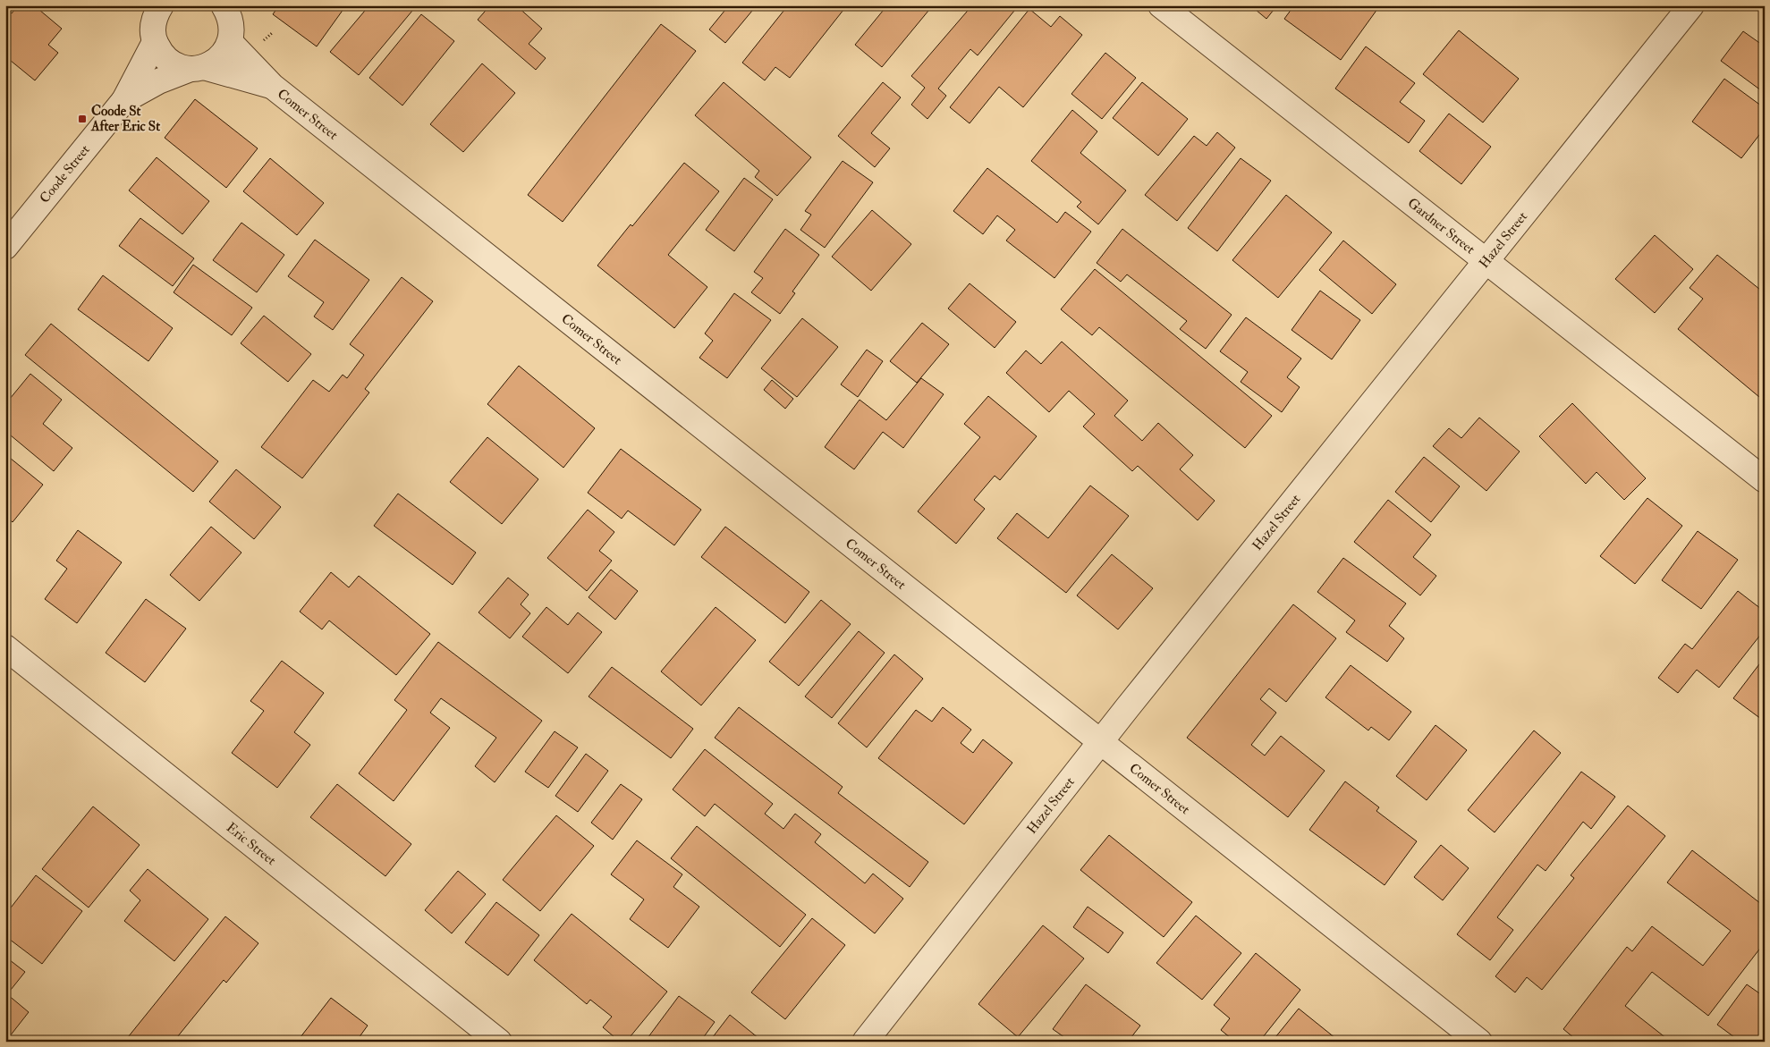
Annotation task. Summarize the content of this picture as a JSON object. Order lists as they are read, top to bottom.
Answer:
{
  "streets": {
    "street": [
      "Comer Street",
      "Coode Street",
      "Gardner Street",
      "Hazel Street",
      "Eric Street"
    ]
  },
  "crossings": [
    ["Comer Street", "Coode Street"],
    ["Comer Street", "Hazel Street"],
    ["Gardner Street", "Hazel Street"]
  ],
  "places": {
    "transit": ["Coode St After Eric St"]
  }
}
